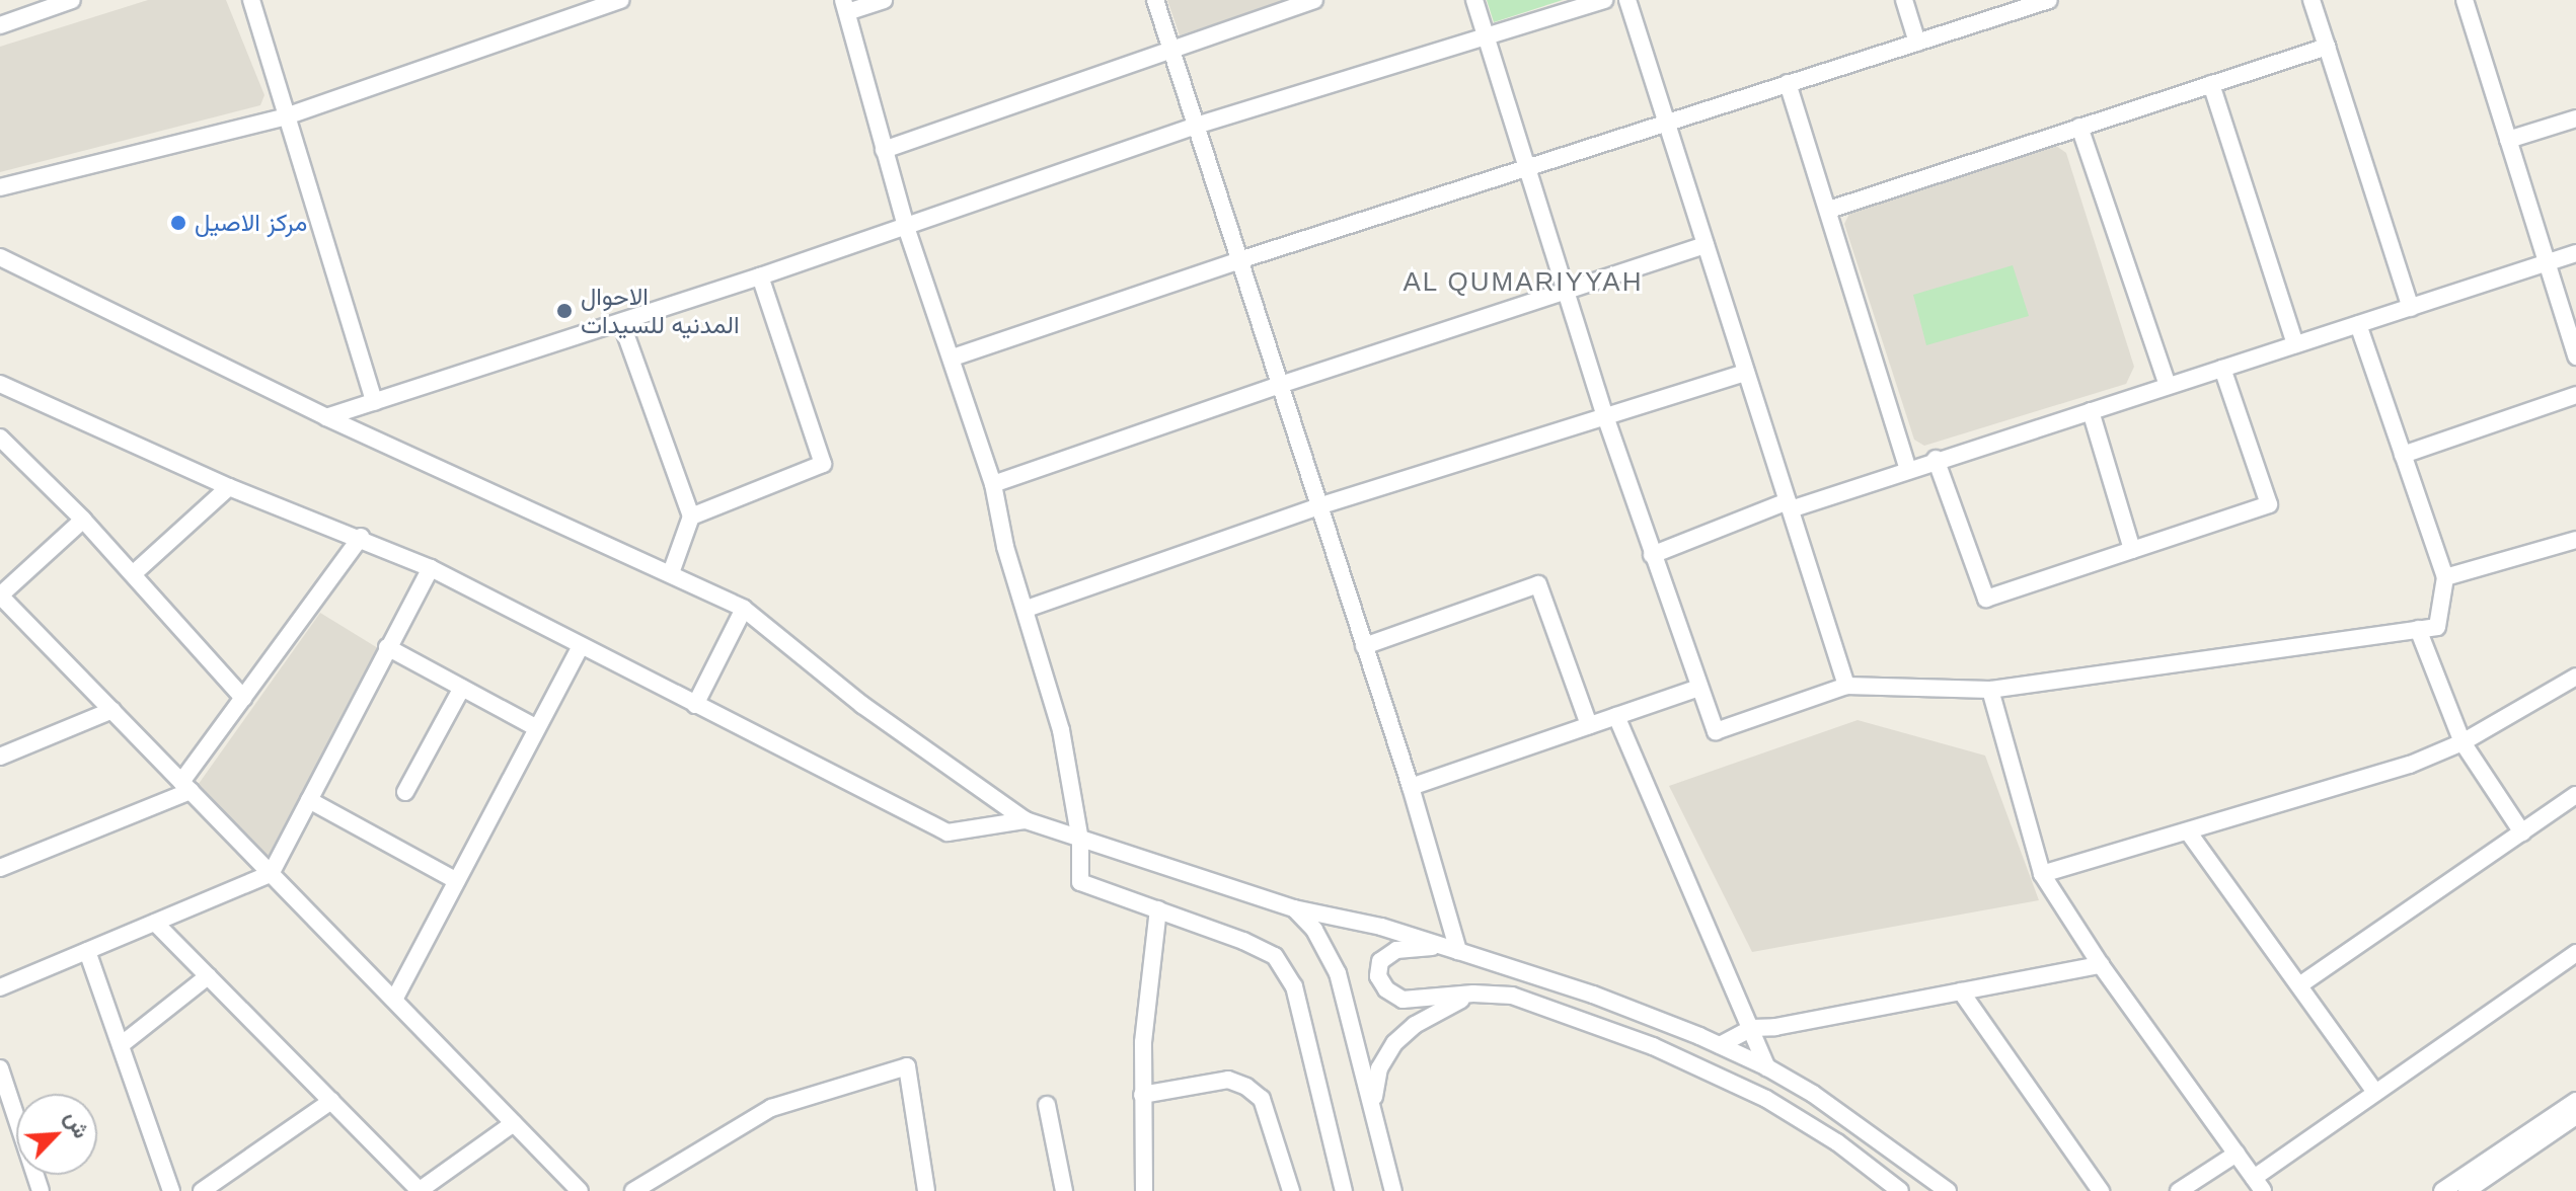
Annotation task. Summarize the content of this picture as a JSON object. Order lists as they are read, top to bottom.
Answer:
{
  "districts": ["AL QUMARIYYAH"],
  "places": ["مركز الاصيل", "الاحوال المدنيه للسيدات"],
  "north": "top right"
}
